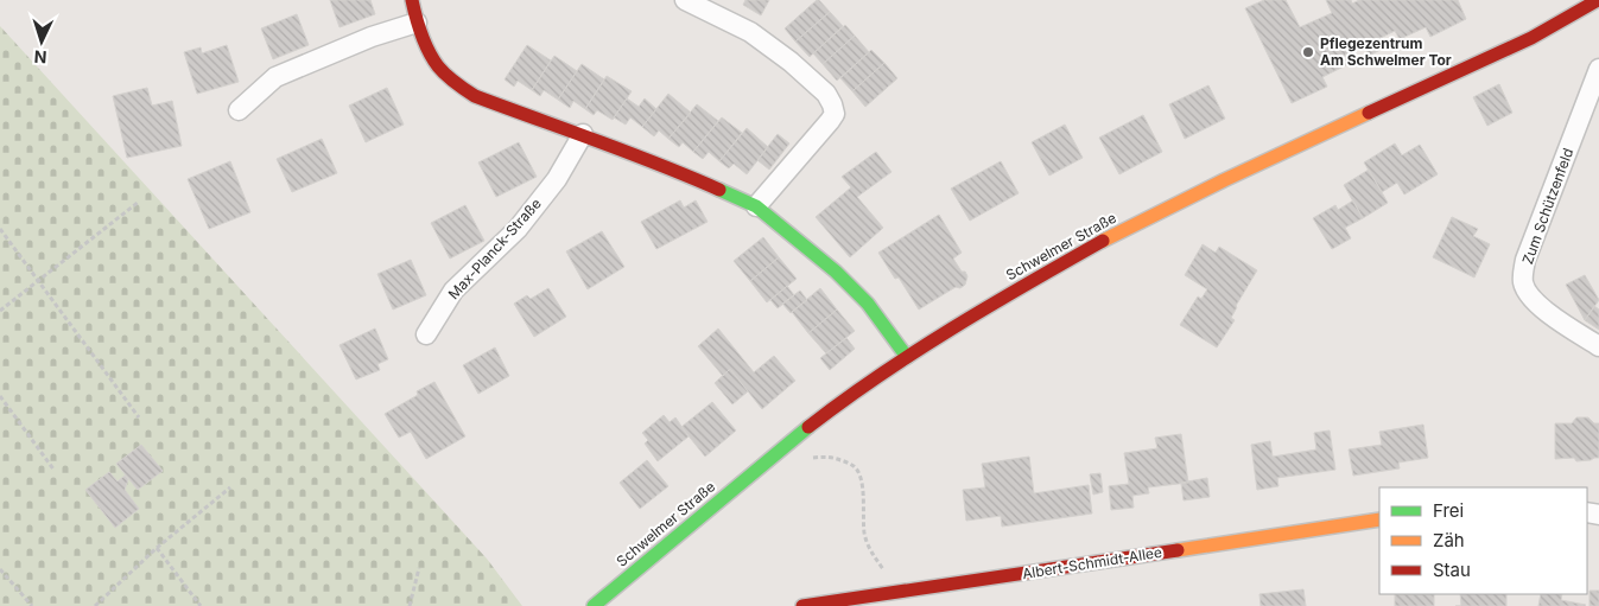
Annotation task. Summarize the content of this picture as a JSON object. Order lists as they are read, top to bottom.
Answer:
{
  "streets": {
    "street": [
      "Zum Schützenfeld",
      "Schwelmer Straße",
      "Max-Planck-Straße",
      "Albert-Schmidt-Allee"
    ]
  },
  "places": ["Pflegezentrum Am Schwelmer Tor"],
  "legend": ["Frei", "Zäh", "Stau"],
  "north": "bottom"
}
